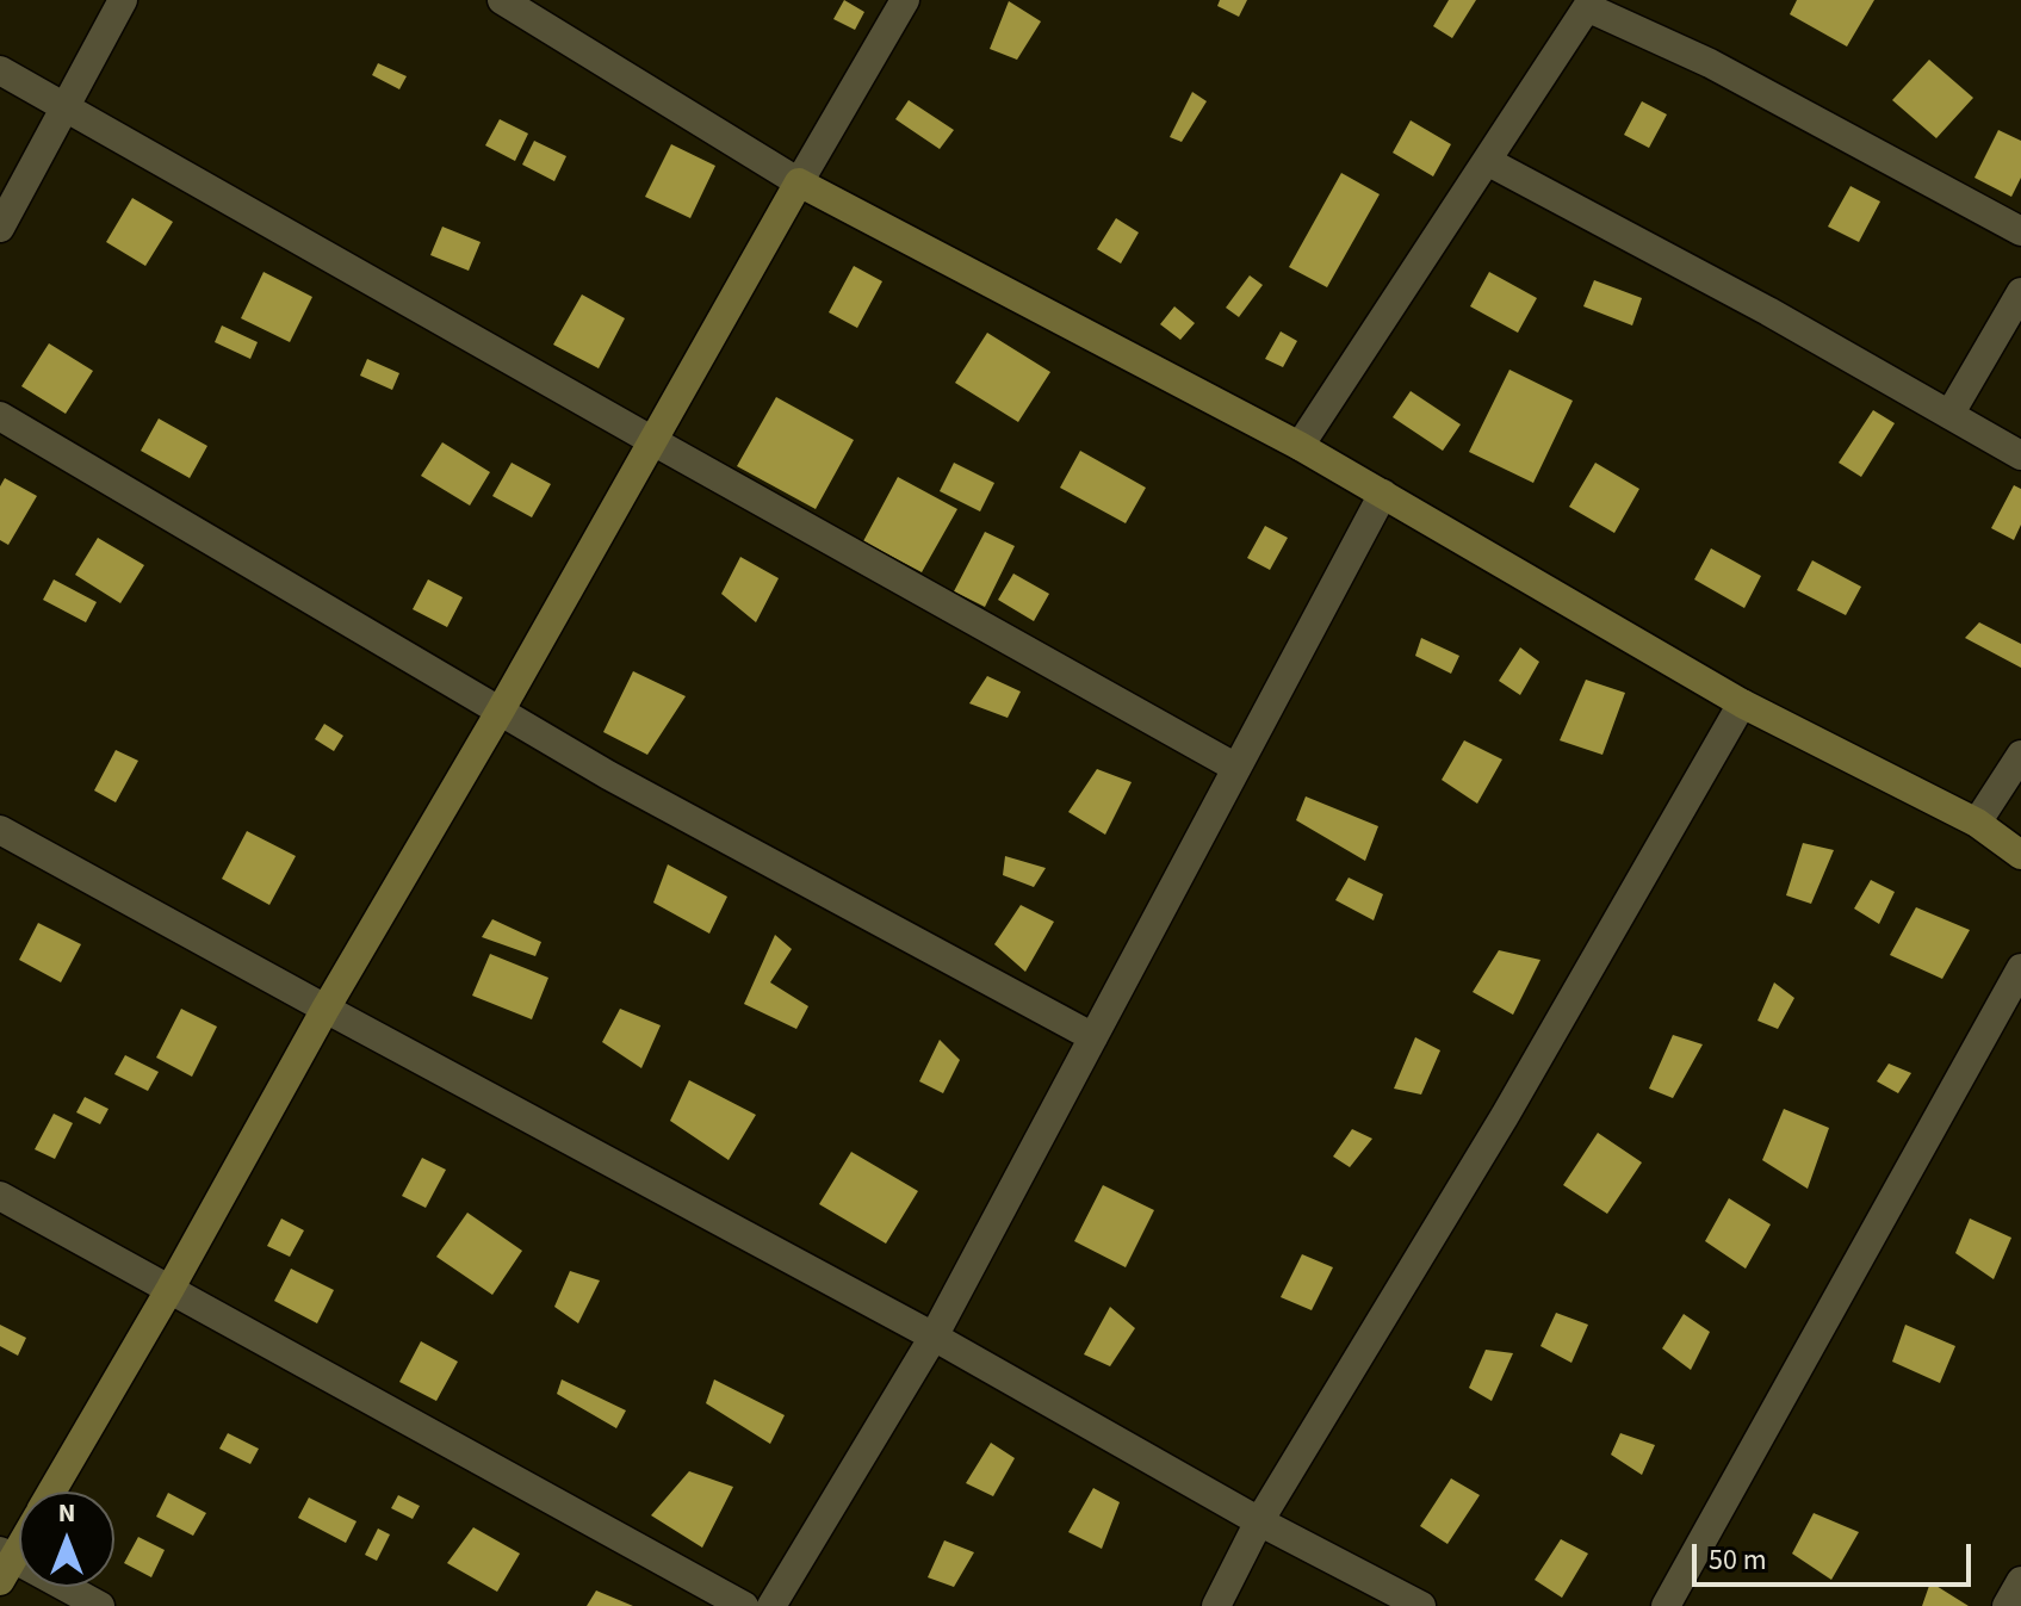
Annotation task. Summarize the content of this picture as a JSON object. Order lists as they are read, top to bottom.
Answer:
{
  "scale_bar": "50 m",
  "north": "top"
}
